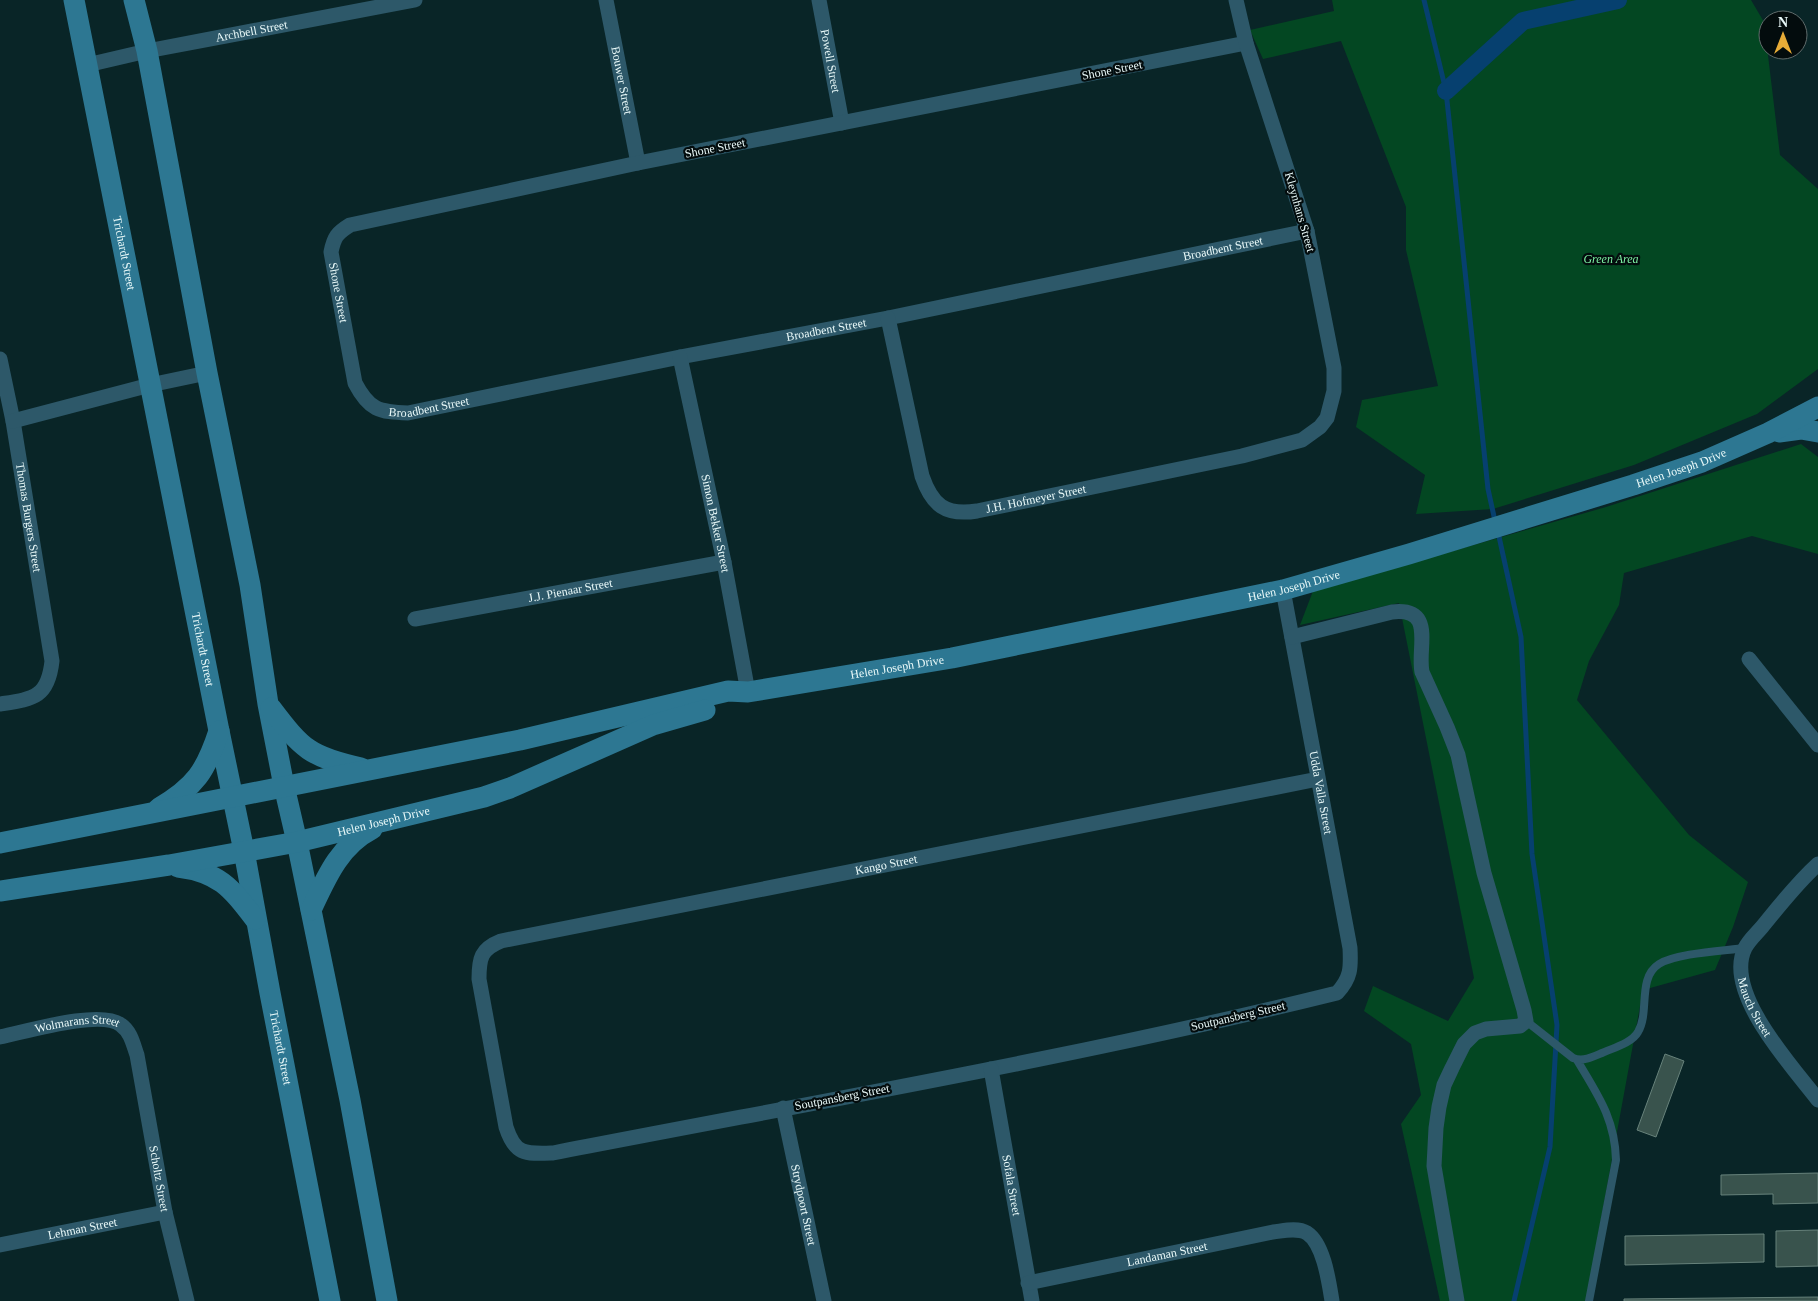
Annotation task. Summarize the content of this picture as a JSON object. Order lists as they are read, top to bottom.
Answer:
{
  "streets": {
    "street": [
      "Archbell Street",
      "Powell Street",
      "Shone Street",
      "Bouwer Street",
      "Kleynhans Street",
      "Broadbent Street",
      "Trichardt Street",
      "Helen Joseph Drive",
      "J.H. Hofmeyer Street",
      "Thomas Burgers Street",
      "Simon Bekker Street",
      "J.J. Pienaar Street",
      "Udda Valla Street",
      "Kango Street",
      "Mauch Street",
      "Soutpansberg Street",
      "Wolmarans Street",
      "Scholtz Street",
      "Sofala Street",
      "Strydpoort Street",
      "Lehman Street",
      "Landaman Street"
    ]
  },
  "crossings": [
    ["Archbell Street", "Trichardt Street"],
    ["Powell Street", "Shone Street"],
    ["Shone Street", "Bouwer Street"],
    ["Shone Street", "Kleynhans Street"],
    ["Shone Street", "Broadbent Street"],
    ["Kleynhans Street", "Broadbent Street"],
    ["Kleynhans Street", "J.H. Hofmeyer Street"],
    ["Broadbent Street", "J.H. Hofmeyer Street"],
    ["Broadbent Street", "Simon Bekker Street"],
    ["Trichardt Street", "Helen Joseph Drive"],
    ["Helen Joseph Drive", "Simon Bekker Street"],
    ["Helen Joseph Drive", "Udda Valla Street"],
    ["Simon Bekker Street", "J.J. Pienaar Street"],
    ["Udda Valla Street", "Kango Street"],
    ["Udda Valla Street", "Soutpansberg Street"],
    ["Kango Street", "Soutpansberg Street"],
    ["Soutpansberg Street", "Sofala Street"],
    ["Soutpansberg Street", "Strydpoort Street"],
    ["Wolmarans Street", "Scholtz Street"],
    ["Scholtz Street", "Lehman Street"],
    ["Sofala Street", "Landaman Street"]
  ],
  "parks": ["Green Area"],
  "north": "top"
}
